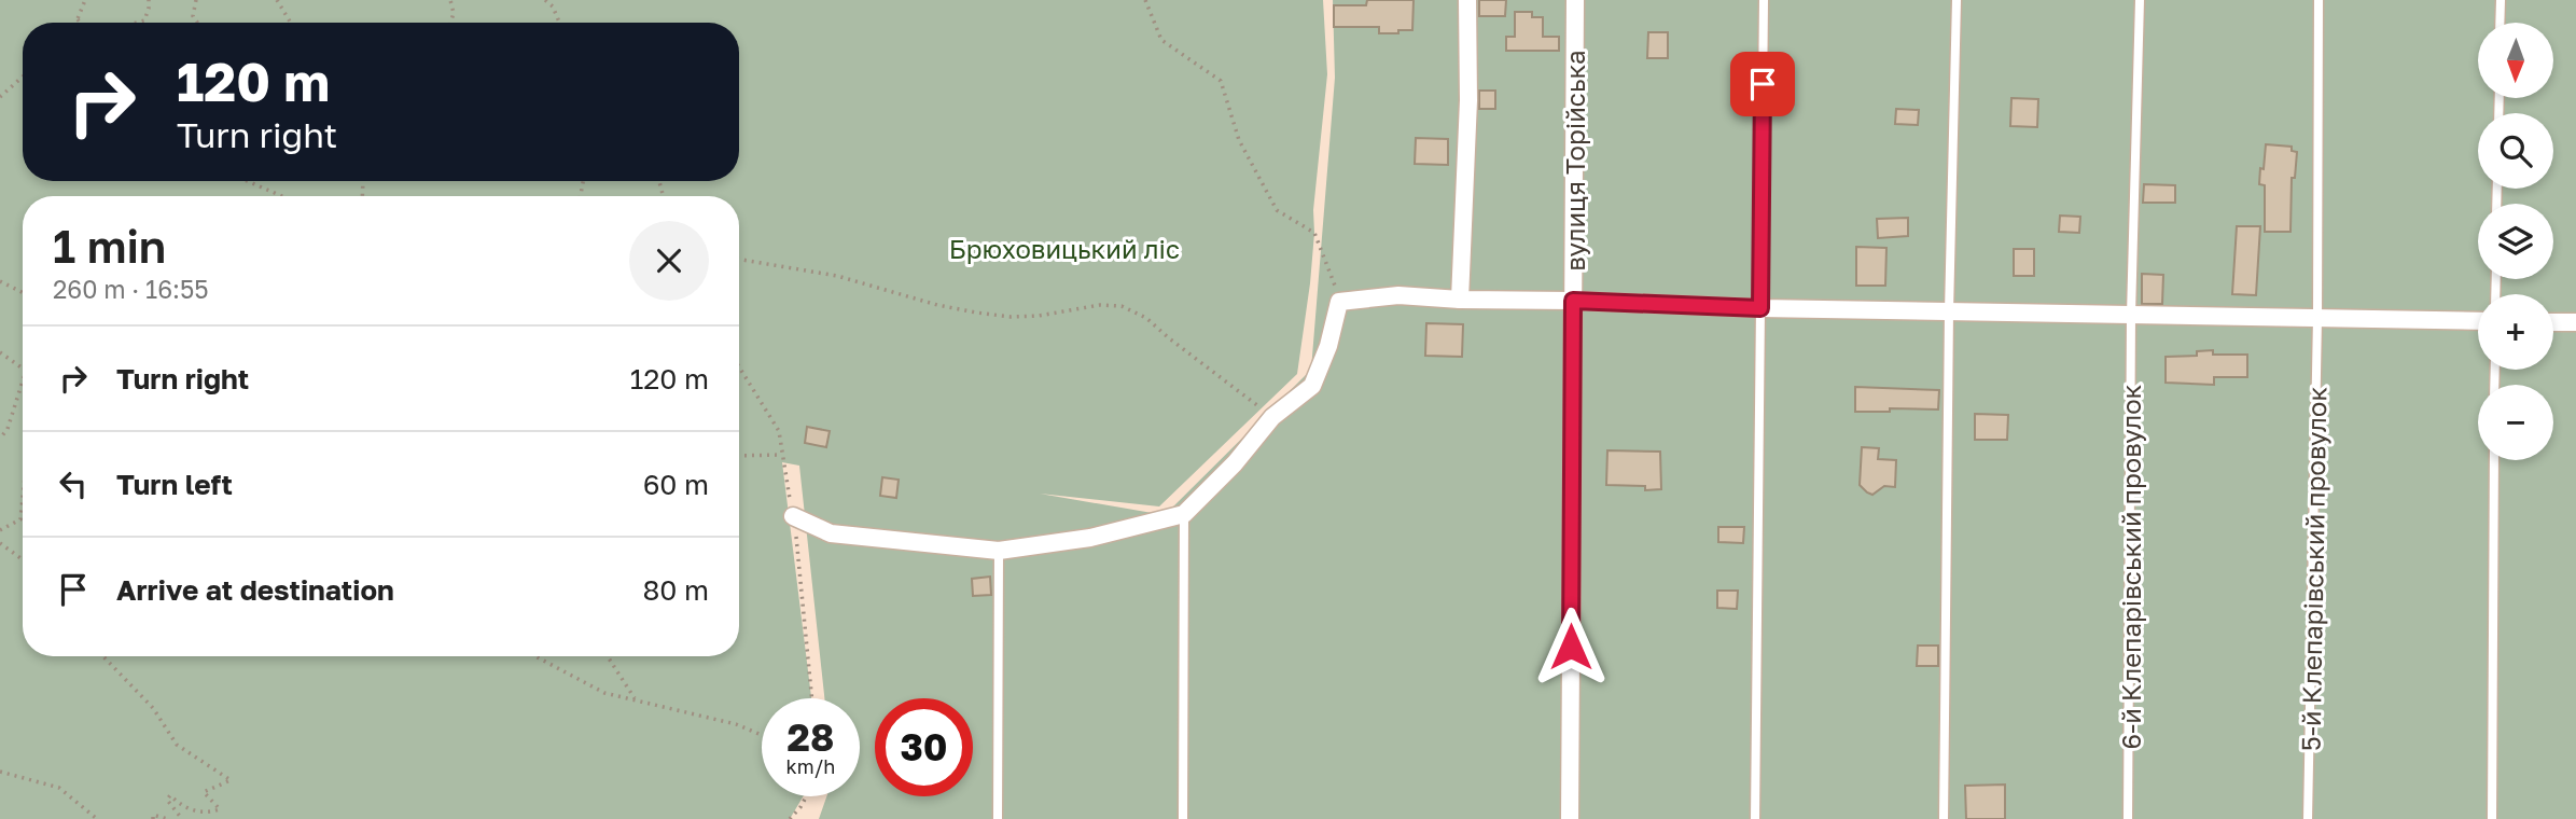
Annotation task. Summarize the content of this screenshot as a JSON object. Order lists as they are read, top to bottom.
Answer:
{
  "streets": {
    "street": ["вулиця Торійська"],
    "lane": ["6-й Клепарівський провулок", "5-й Клепарівський провулок"]
  },
  "parks": ["Брюховицький ліс"],
  "north": "bottom",
  "page": {
    "map_buttons": ["+", "−"],
    "turn": ["120 m", "Turn right"],
    "heading": ["1 min", "260 m · 16:55"],
    "list": [
      {
        "name": "Turn right",
        "value": "120 m"
      },
      {
        "name": "Turn left",
        "value": "60 m"
      },
      {
        "name": "Arrive at destination",
        "value": "80 m"
      }
    ],
    "speed": "28 km/h",
    "limit": "30"
  }
}
